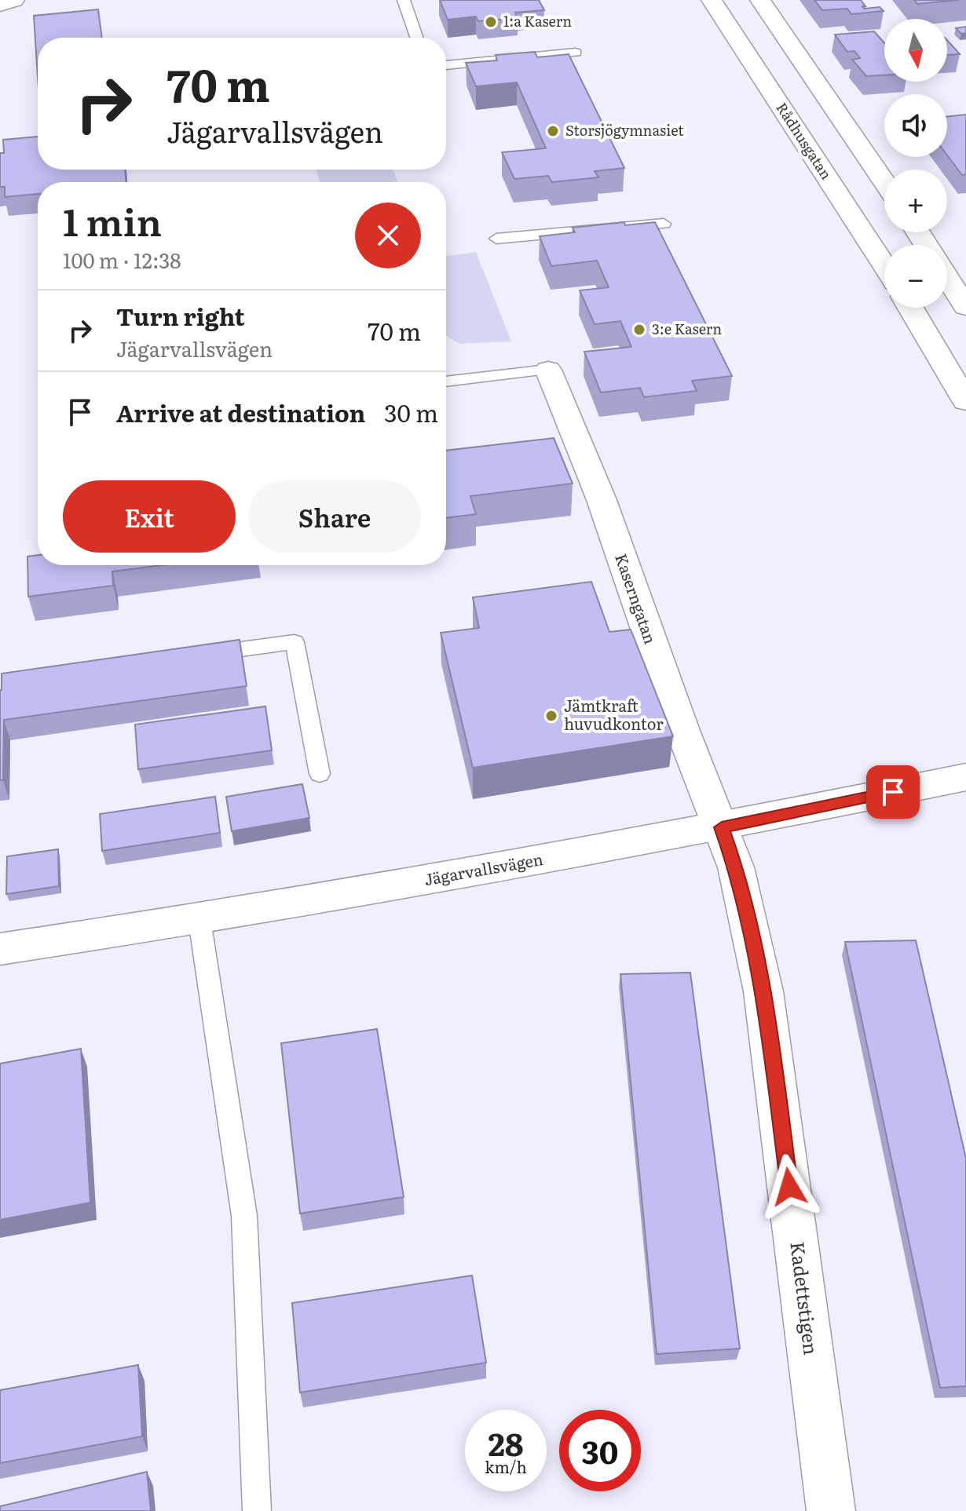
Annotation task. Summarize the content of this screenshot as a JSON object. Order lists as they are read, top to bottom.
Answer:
{
  "streets": {
    "street": [
      "Rådhusgatan",
      "Kaserngatan",
      "Jägarvallsvägen",
      "Kadettstigen"
    ]
  },
  "crossings": [
    ["Kaserngatan", "Jägarvallsvägen"],
    ["Kaserngatan", "Kadettstigen"],
    ["Jägarvallsvägen", "Kadettstigen"]
  ],
  "places": [
    "1:a Kasern",
    "Storsjögymnasiet",
    "3:e Kasern",
    "Jämtkraft huvudkontor"
  ],
  "north": "bottom",
  "page": {
    "map_buttons": ["+", "−"],
    "turn": ["70 m", "Jägarvallsvägen"],
    "heading": ["1 min", "100 m · 12:38"],
    "list": [
      {
        "name": "Turn right",
        "note": "Jägarvallsvägen",
        "value": "70 m"
      },
      {
        "name": "Arrive at destination",
        "value": "30 m"
      }
    ],
    "buttons": ["Exit", "Share"],
    "speed": "28 km/h",
    "limit": "30"
  }
}
